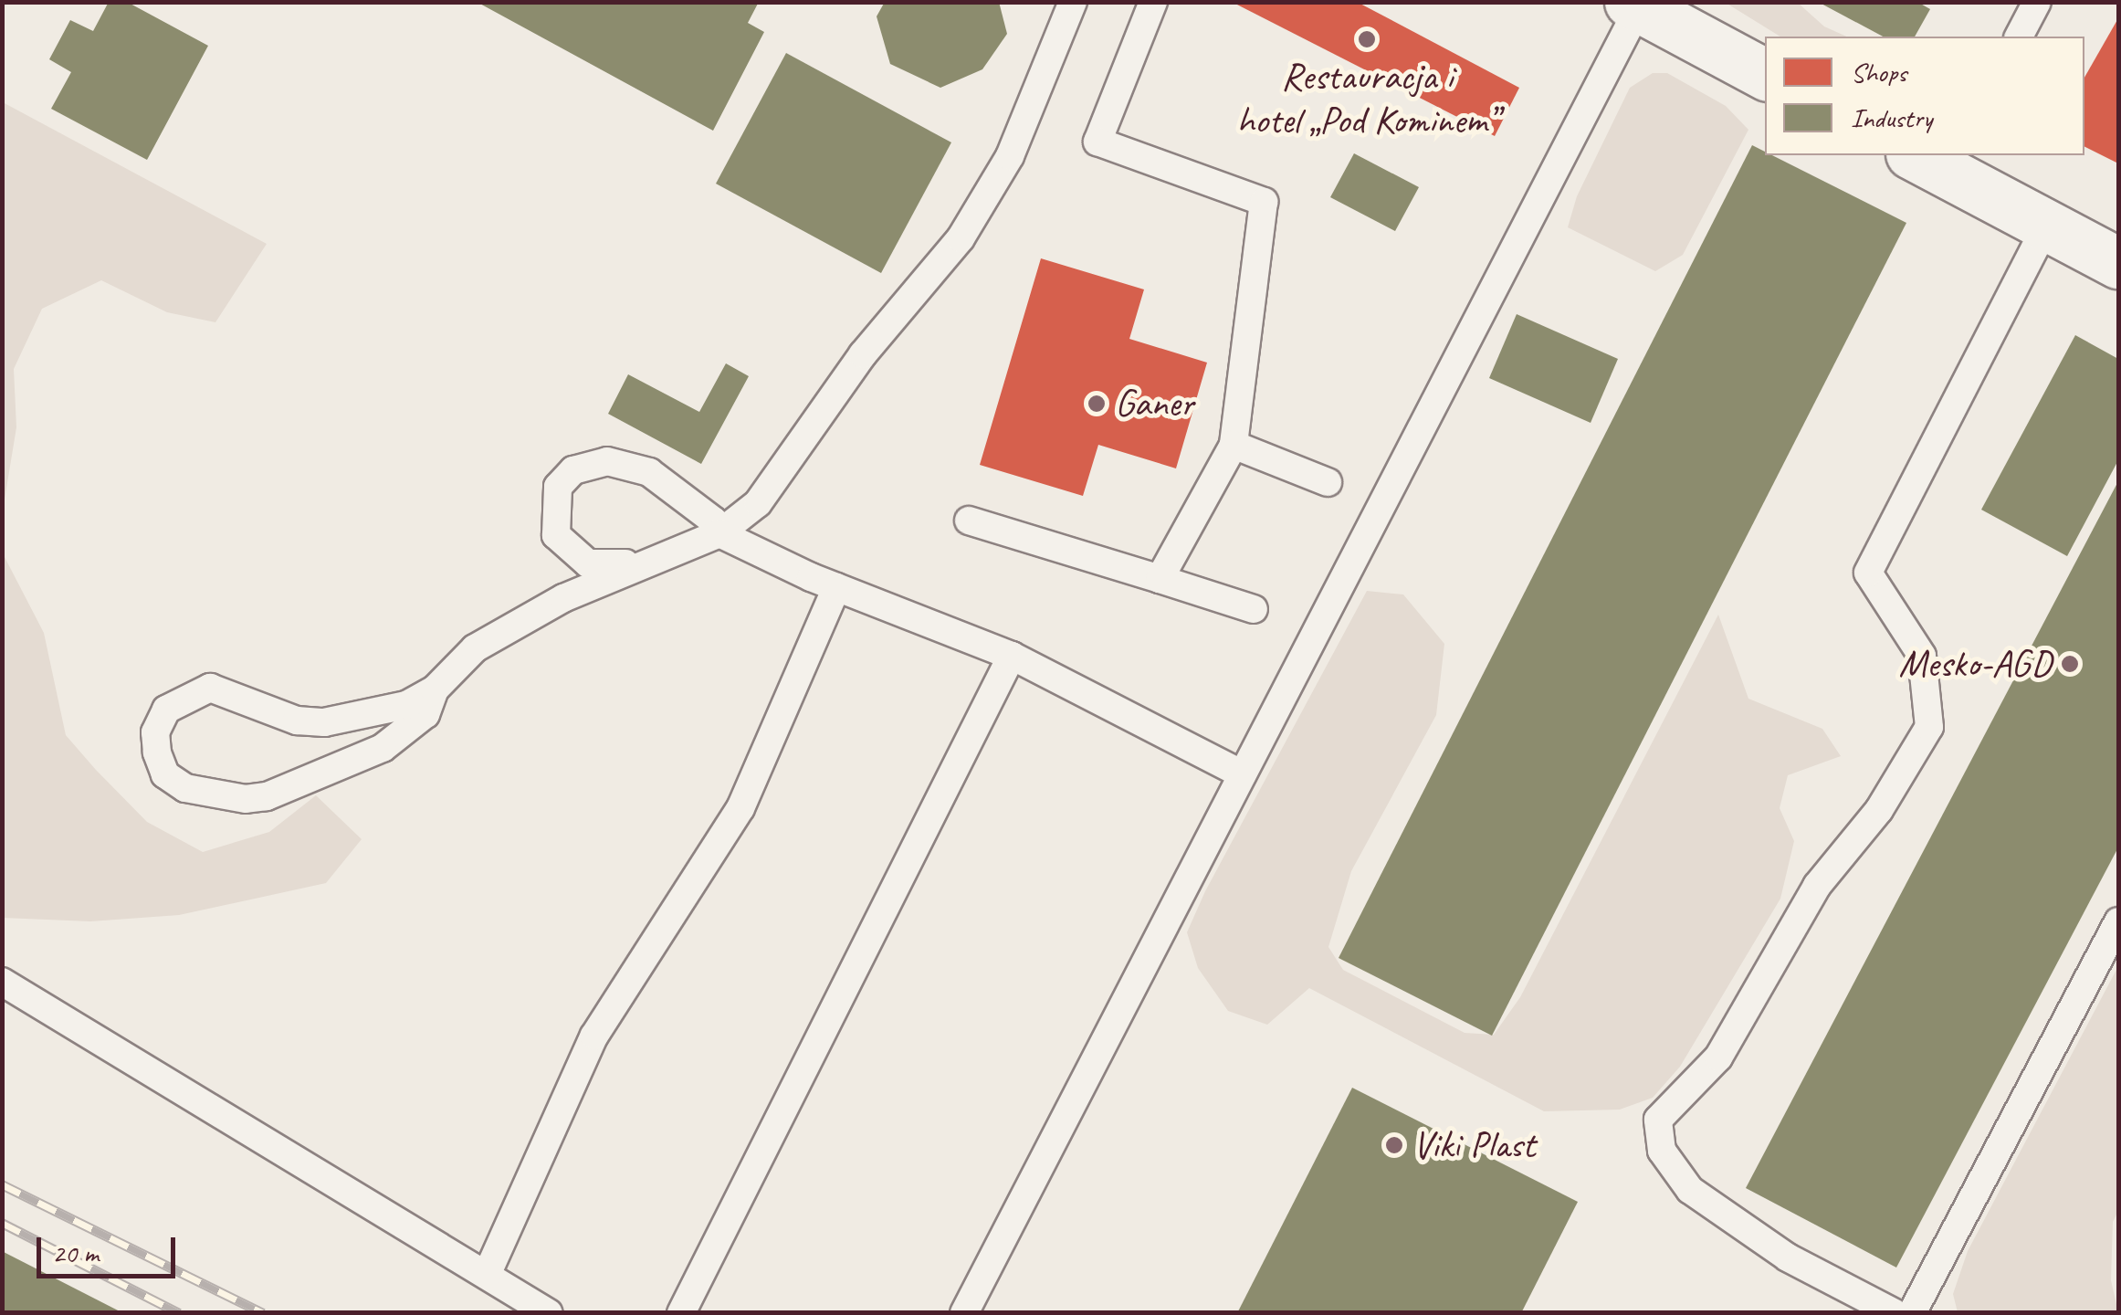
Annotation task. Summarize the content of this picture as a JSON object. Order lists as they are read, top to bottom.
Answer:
{
  "places": [
    "Restauracja i hotel „Pod Kominem”",
    "Ganer",
    "Mesko-AGD",
    "Viki Plast"
  ],
  "legend": ["Shops", "Industry"],
  "scale_bar": "20 m"
}
